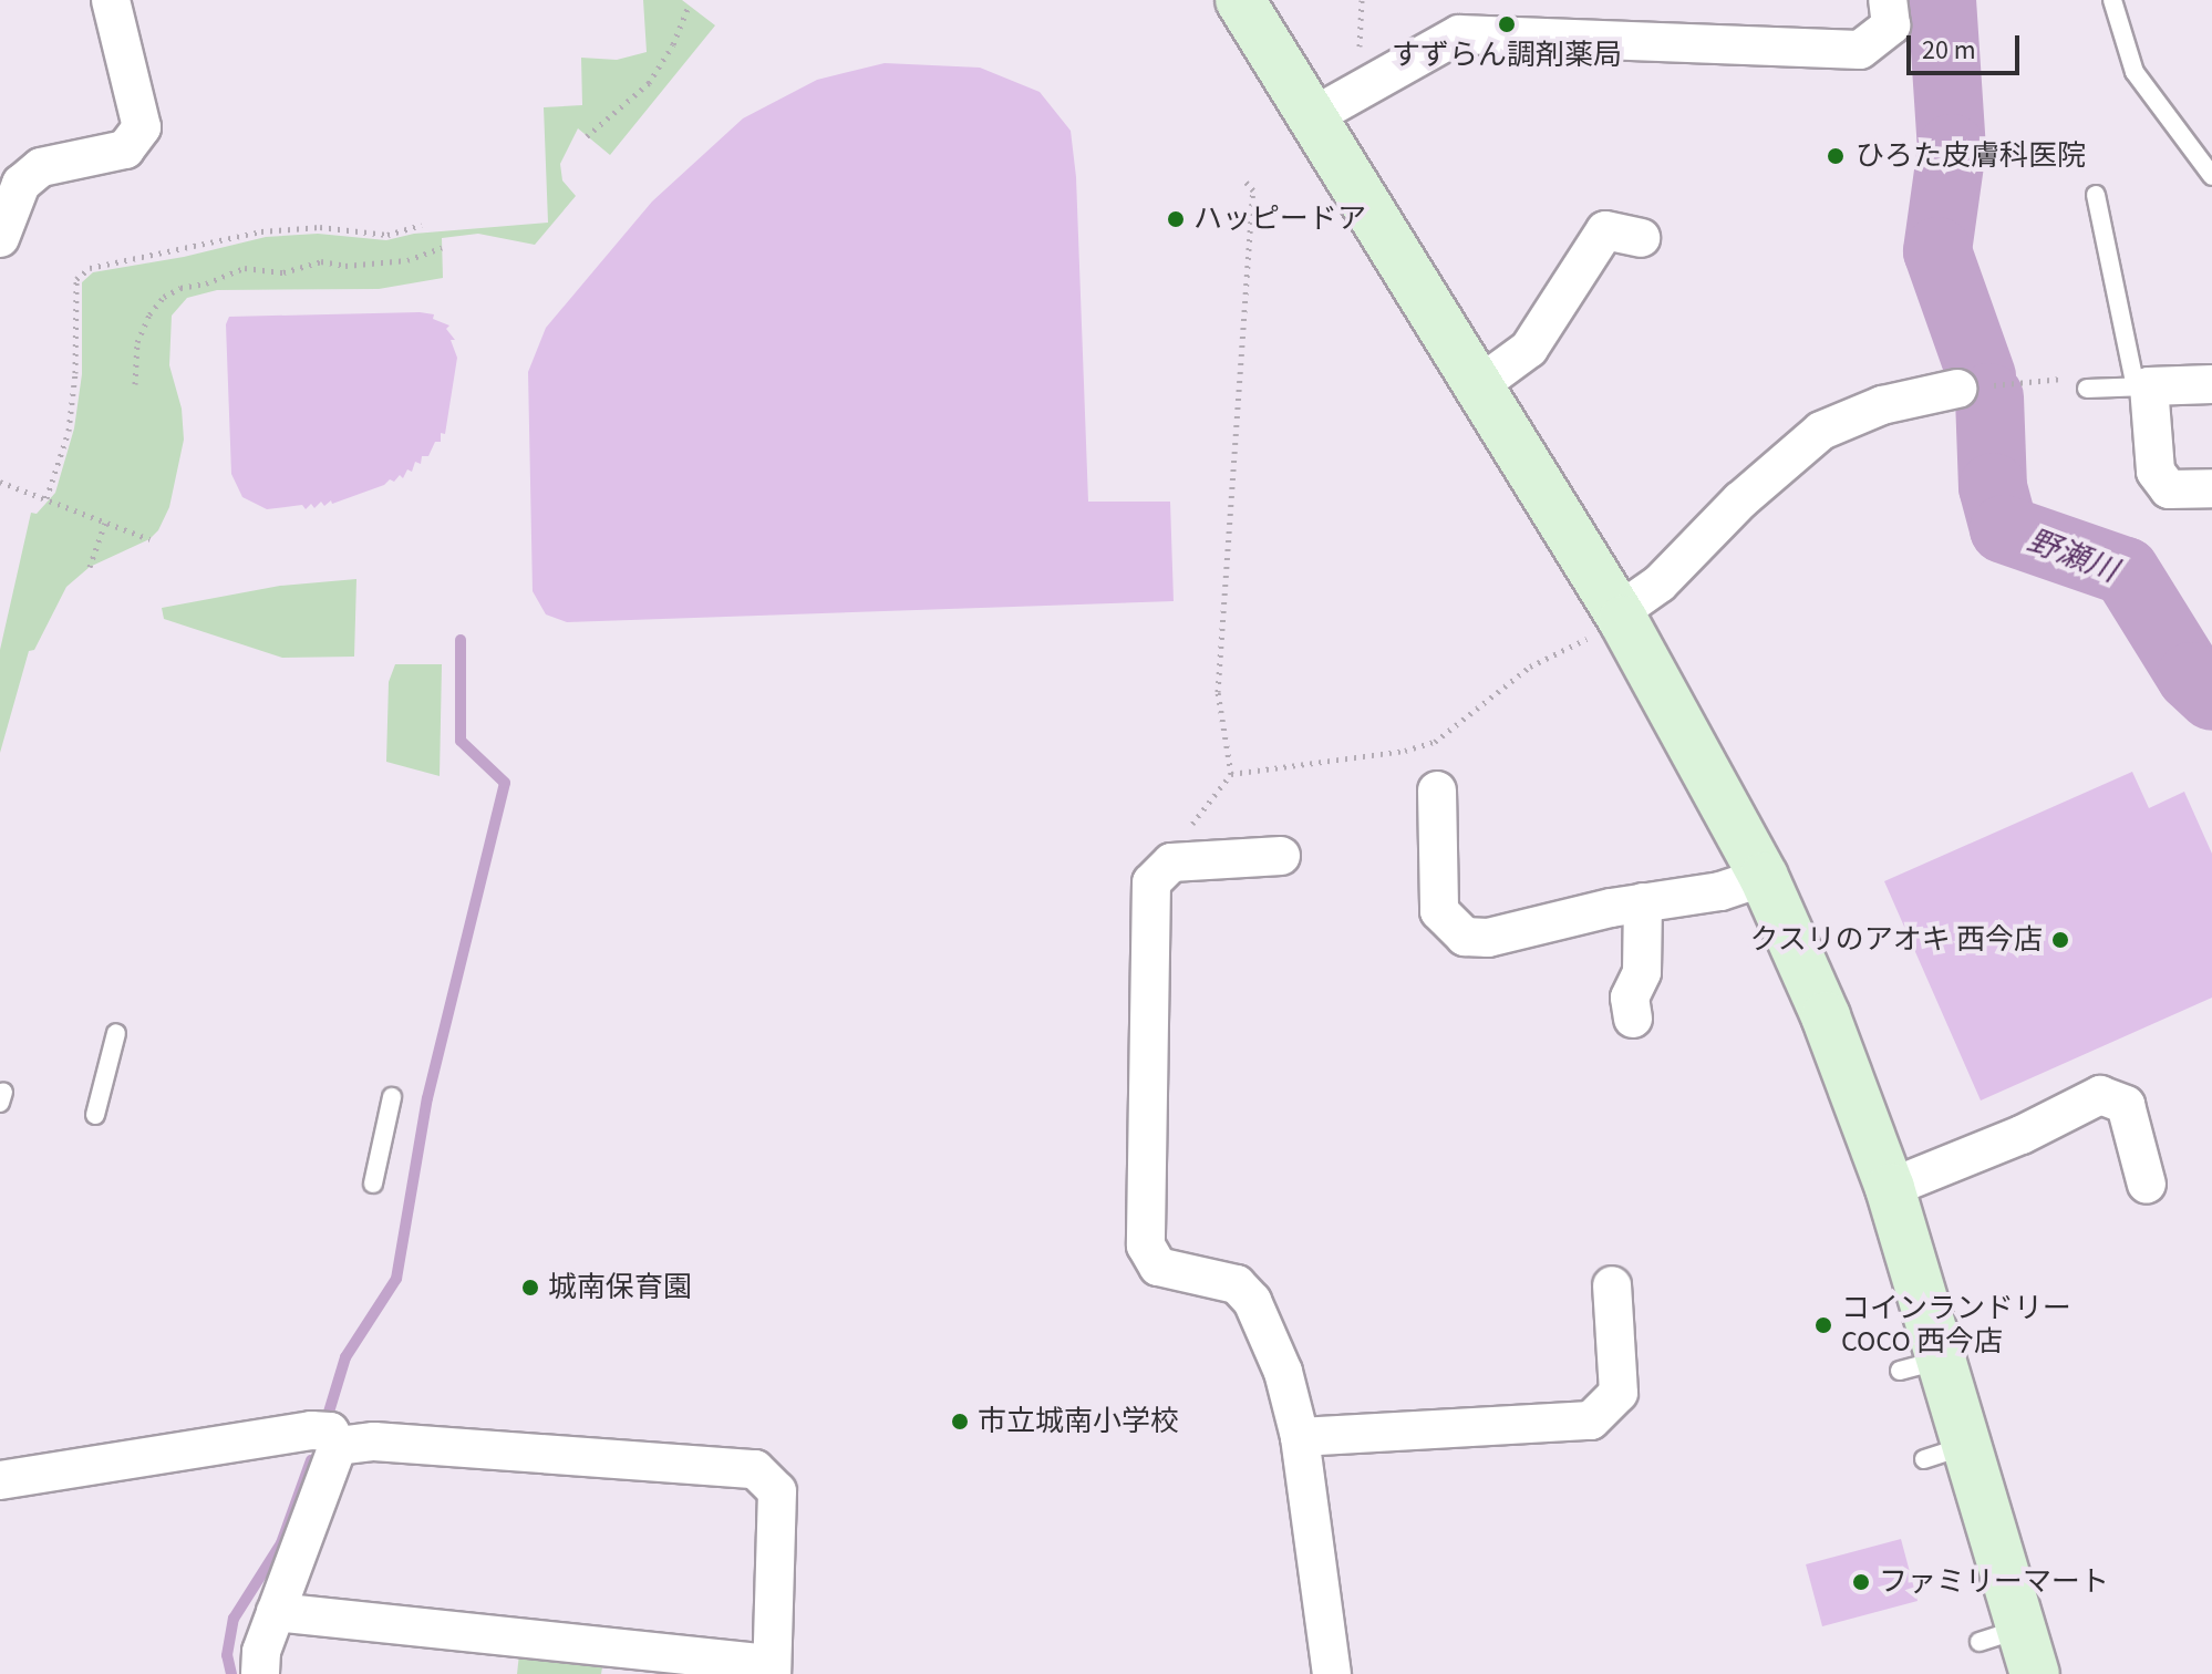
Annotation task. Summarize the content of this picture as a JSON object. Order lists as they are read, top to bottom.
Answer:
{
  "water": ["野瀬川"],
  "places": [
    "すずらん調剤薬局",
    "ひろた皮膚科医院",
    "ハッピードア",
    "クスリのアオキ 西今店",
    "城南保育園",
    "コインランドリー COCO 西今店",
    "市立城南小学校",
    "ファミリーマート"
  ],
  "scale_bar": "20 m"
}
